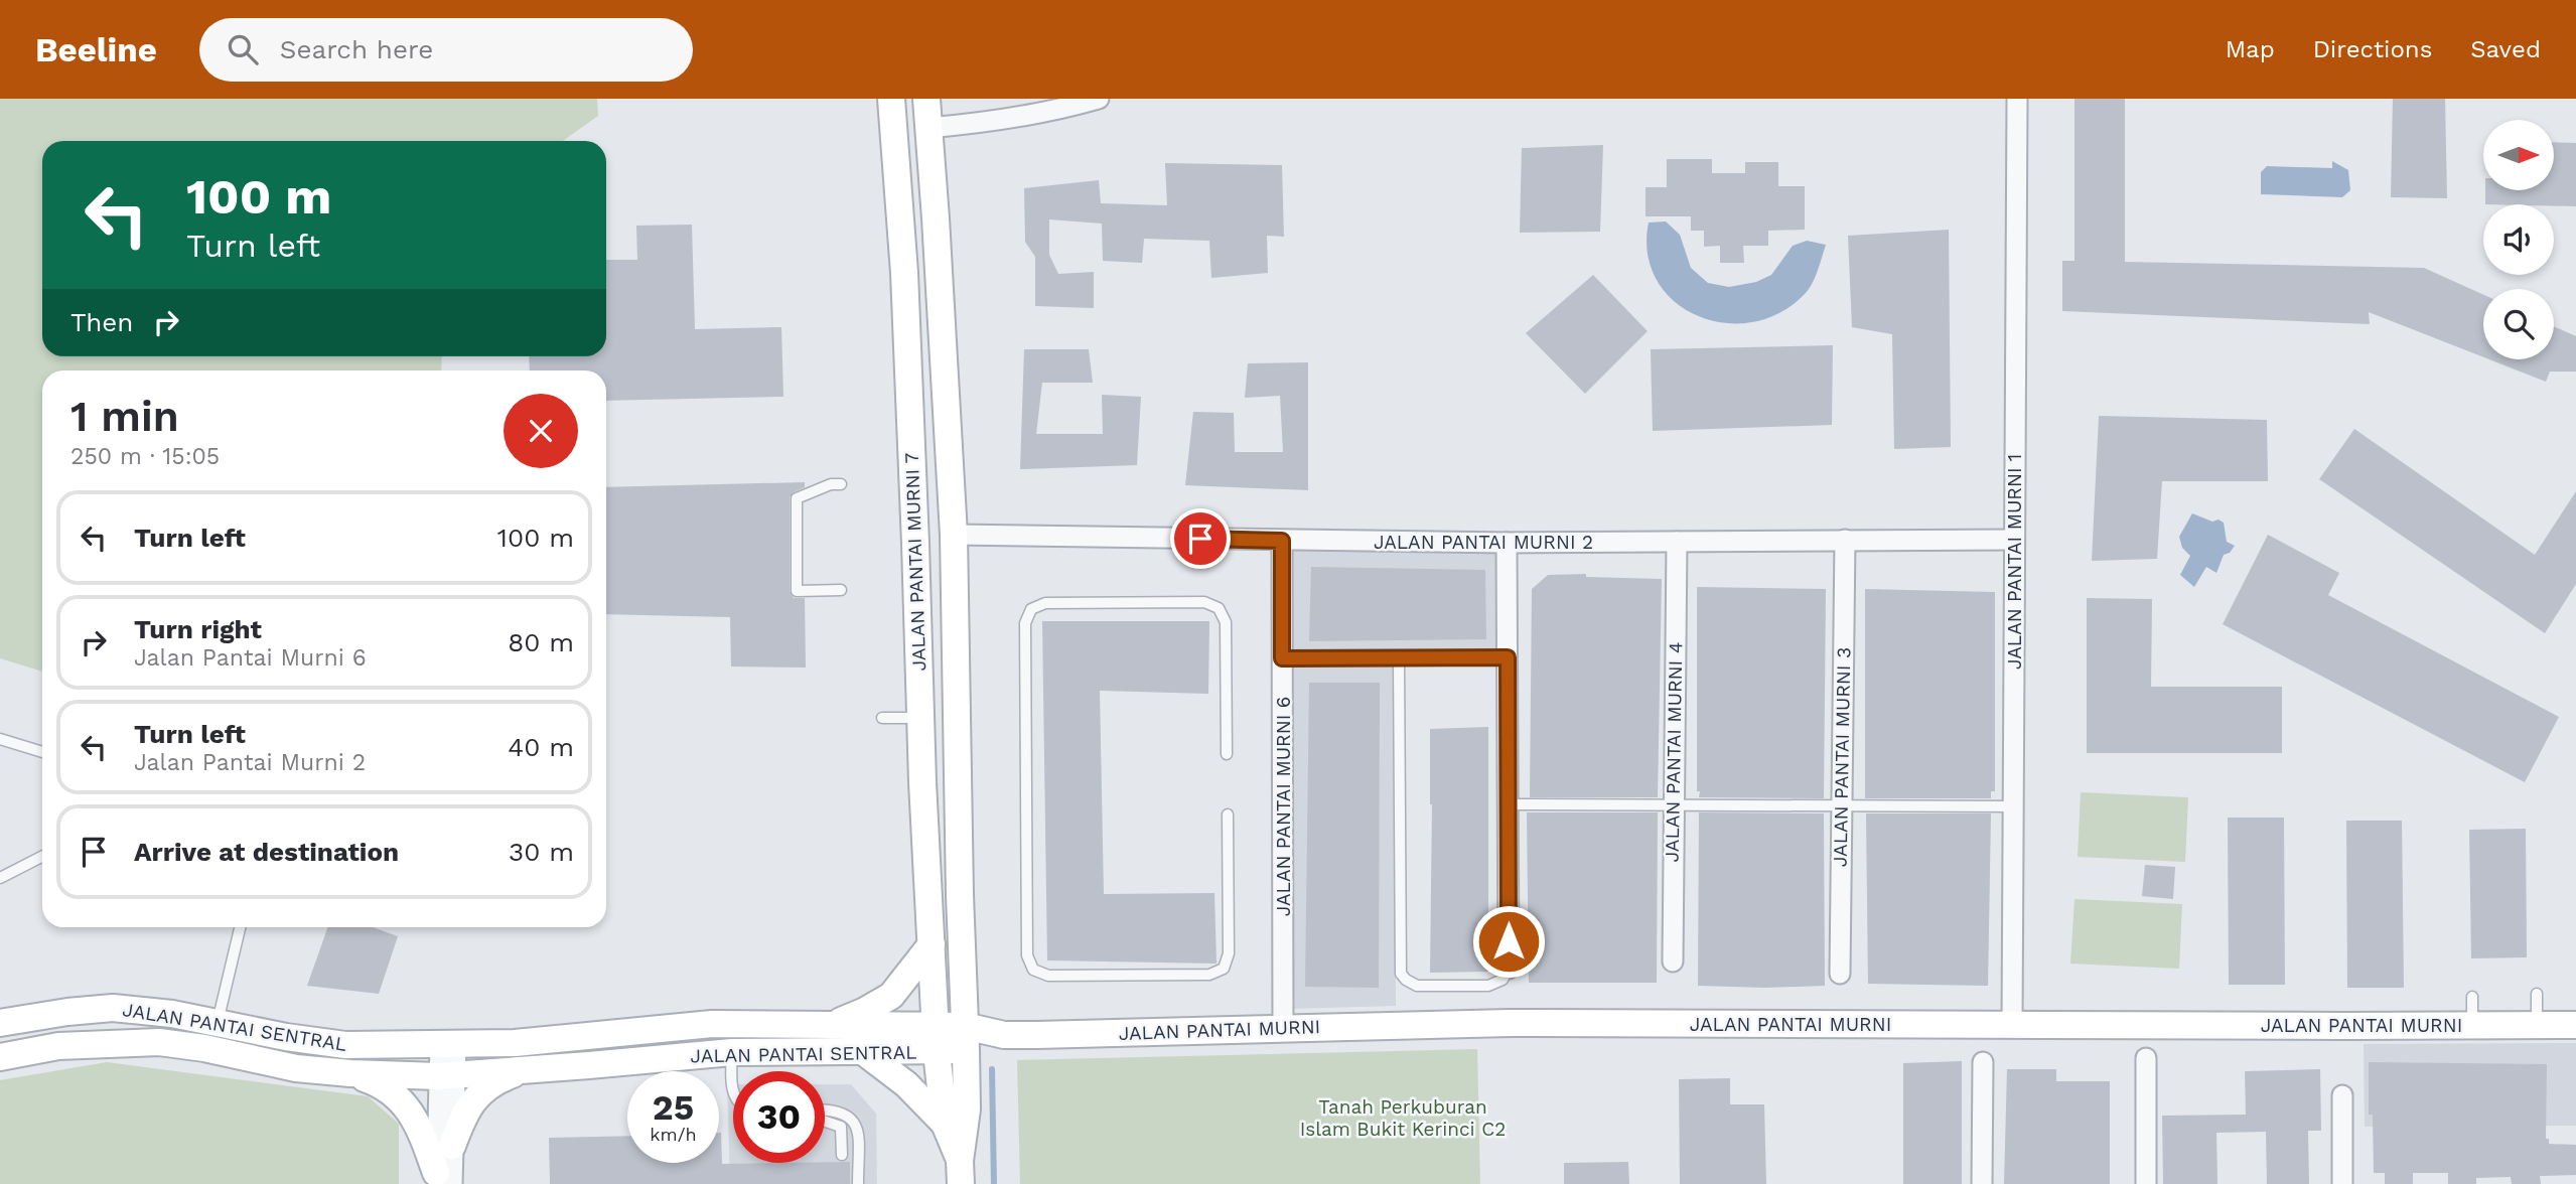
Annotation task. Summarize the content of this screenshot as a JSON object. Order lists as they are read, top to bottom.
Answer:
{
  "streets": {
    "main road": ["JALAN PANTAI MURNI 7", "JALAN PANTAI MURNI", "JALAN PANTAI SENTRAL"],
    "street": [
      "JALAN PANTAI MURNI 2",
      "JALAN PANTAI MURNI 1",
      "JALAN PANTAI MURNI 4",
      "JALAN PANTAI MURNI 3",
      "JALAN PANTAI MURNI 6"
    ]
  },
  "crossings": [
    ["JALAN PANTAI MURNI 2", "JALAN PANTAI MURNI 7"],
    ["JALAN PANTAI MURNI 2", "JALAN PANTAI MURNI 1"],
    ["JALAN PANTAI MURNI 2", "JALAN PANTAI MURNI 4"],
    ["JALAN PANTAI MURNI 2", "JALAN PANTAI MURNI 3"],
    ["JALAN PANTAI MURNI 2", "JALAN PANTAI MURNI 6"],
    ["JALAN PANTAI MURNI 7", "JALAN PANTAI MURNI"],
    ["JALAN PANTAI MURNI 7", "JALAN PANTAI SENTRAL"],
    ["JALAN PANTAI MURNI 1", "JALAN PANTAI MURNI"],
    ["JALAN PANTAI MURNI 6", "JALAN PANTAI MURNI"],
    ["JALAN PANTAI MURNI", "JALAN PANTAI SENTRAL"]
  ],
  "parks": ["Tanah Perkuburan Islam Bukit Kerinci C2"],
  "north": "right",
  "page": {
    "header": "Beeline",
    "search": "Search here",
    "nav": ["Map", "Directions", "Saved"],
    "turn": ["100 m", "Turn left"],
    "then": "Then",
    "heading": ["1 min", "250 m · 15:05"],
    "list": [
      {
        "name": "Turn left",
        "value": "100 m"
      },
      {
        "name": "Turn right",
        "note": "Jalan Pantai Murni 6",
        "value": "80 m"
      },
      {
        "name": "Turn left",
        "note": "Jalan Pantai Murni 2",
        "value": "40 m"
      },
      {
        "name": "Arrive at destination",
        "value": "30 m"
      }
    ],
    "speed": "25 km/h",
    "limit": "30"
  }
}
